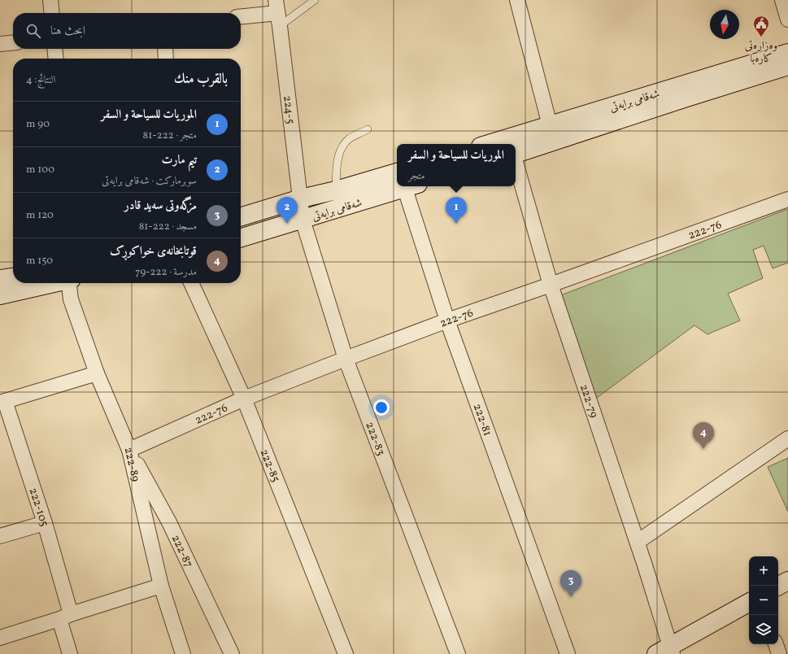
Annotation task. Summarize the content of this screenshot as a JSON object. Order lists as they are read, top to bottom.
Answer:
{
  "streets": {
    "main road": ["شەقامی برایەتی"],
    "street": [
      "224-5",
      "222-76",
      "222-79",
      "222-81",
      "222-83",
      "222-89",
      "222-85",
      "222-105",
      "222-87"
    ]
  },
  "crossings": [
    ["شەقامی برایەتی", "224-5"],
    ["شەقامی برایەتی", "222-83"],
    ["224-5", "222-83"],
    ["222-76", "222-79"],
    ["222-76", "222-81"],
    ["222-76", "222-83"],
    ["222-76", "222-89"],
    ["222-76", "222-85"],
    ["222-76", "222-87"],
    ["222-89", "222-87"]
  ],
  "places": {
    "public building": ["وەزارەتی کارەبا"]
  },
  "north": "bottom",
  "page": {
    "search": "ابحث هنا",
    "heading": ["بالقرب منك", "النتائج: 4"],
    "list": [
      {
        "mark": "1",
        "name": "الموريات للسياحة و السفر",
        "note": "متجر · 222-81",
        "value": "90 m"
      },
      {
        "mark": "2",
        "name": "تيم مارت",
        "note": "سوبرماركت · شەقامی برایەتی",
        "value": "100 m"
      },
      {
        "mark": "3",
        "name": "مزگەوتی سەید قادر",
        "note": "مسجد · 222-81",
        "value": "120 m"
      },
      {
        "mark": "4",
        "name": "قوتابخانەی خواکوڕک",
        "note": "مدرسة · 222-79",
        "value": "150 m"
      }
    ],
    "popup": ["الموريات للسياحة و السفر", "متجر"],
    "pins": [
      "1",
      "2",
      "4",
      "3"
    ],
    "map_buttons": ["+", "−"]
  }
}
